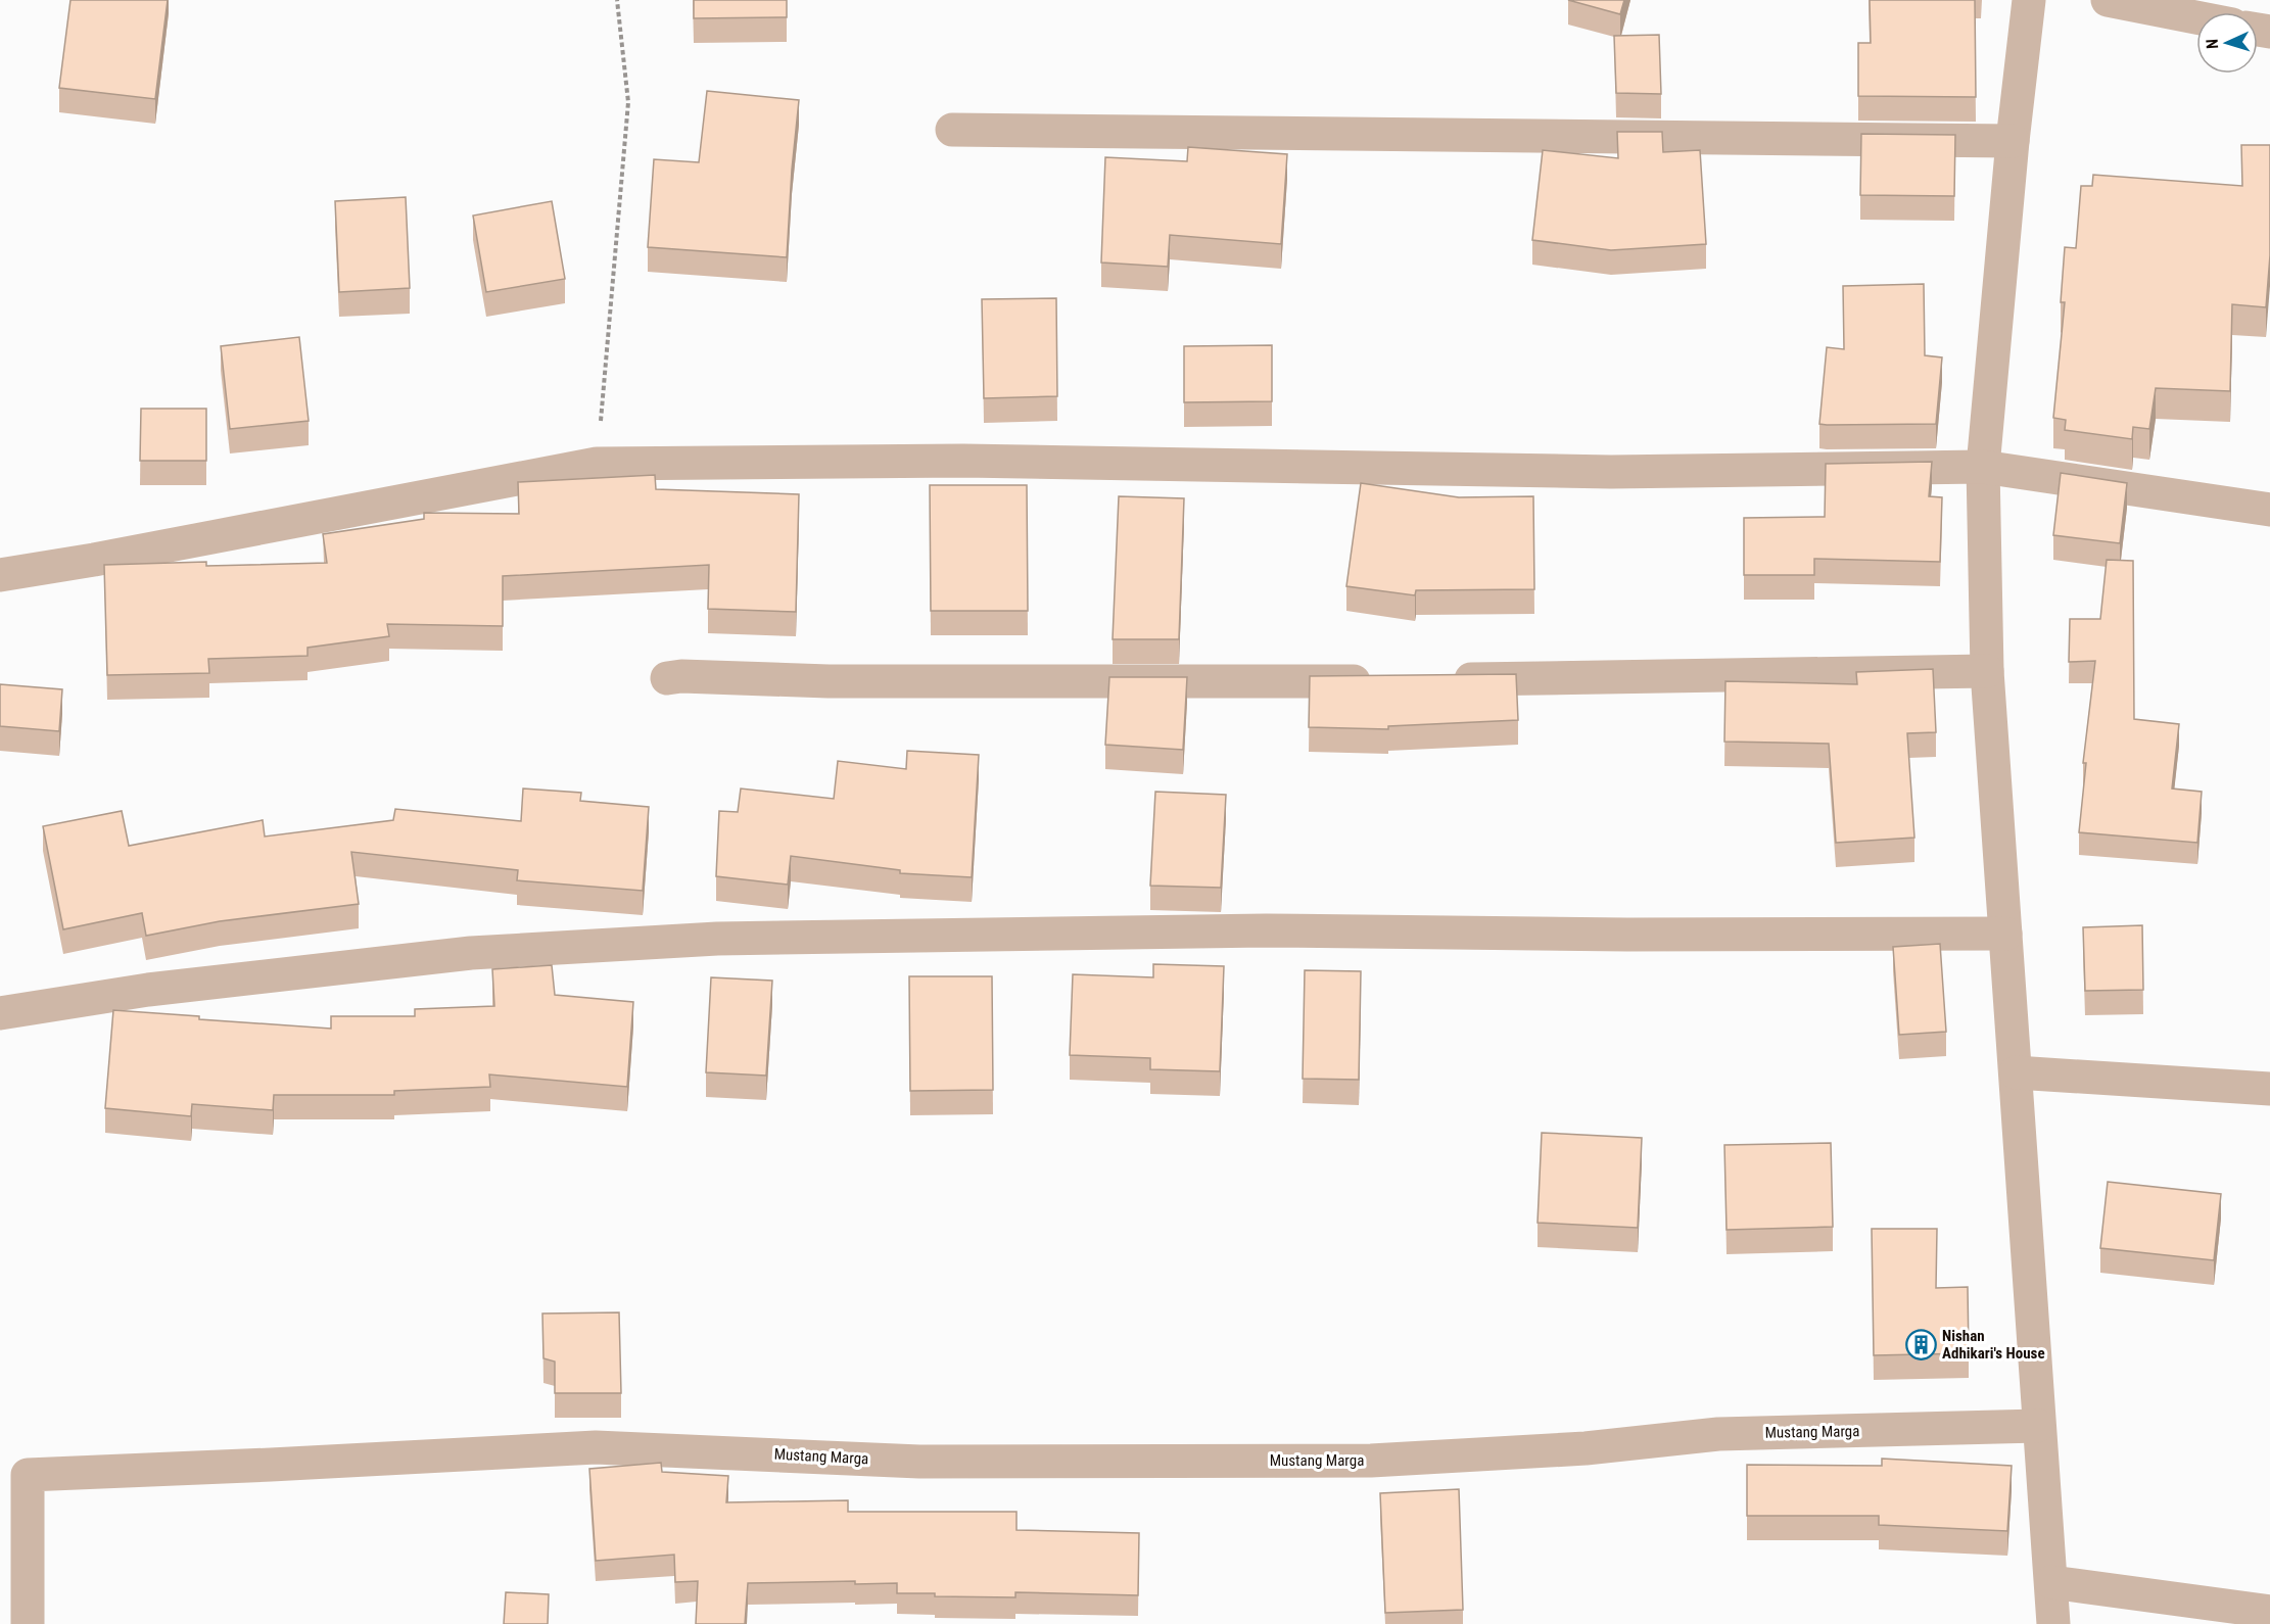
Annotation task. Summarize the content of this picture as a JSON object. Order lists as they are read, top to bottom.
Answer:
{
  "streets": {
    "street": ["Mustang Marga"]
  },
  "places": {
    "building": ["Nishan Adhikari's House"]
  },
  "north": "left"
}
